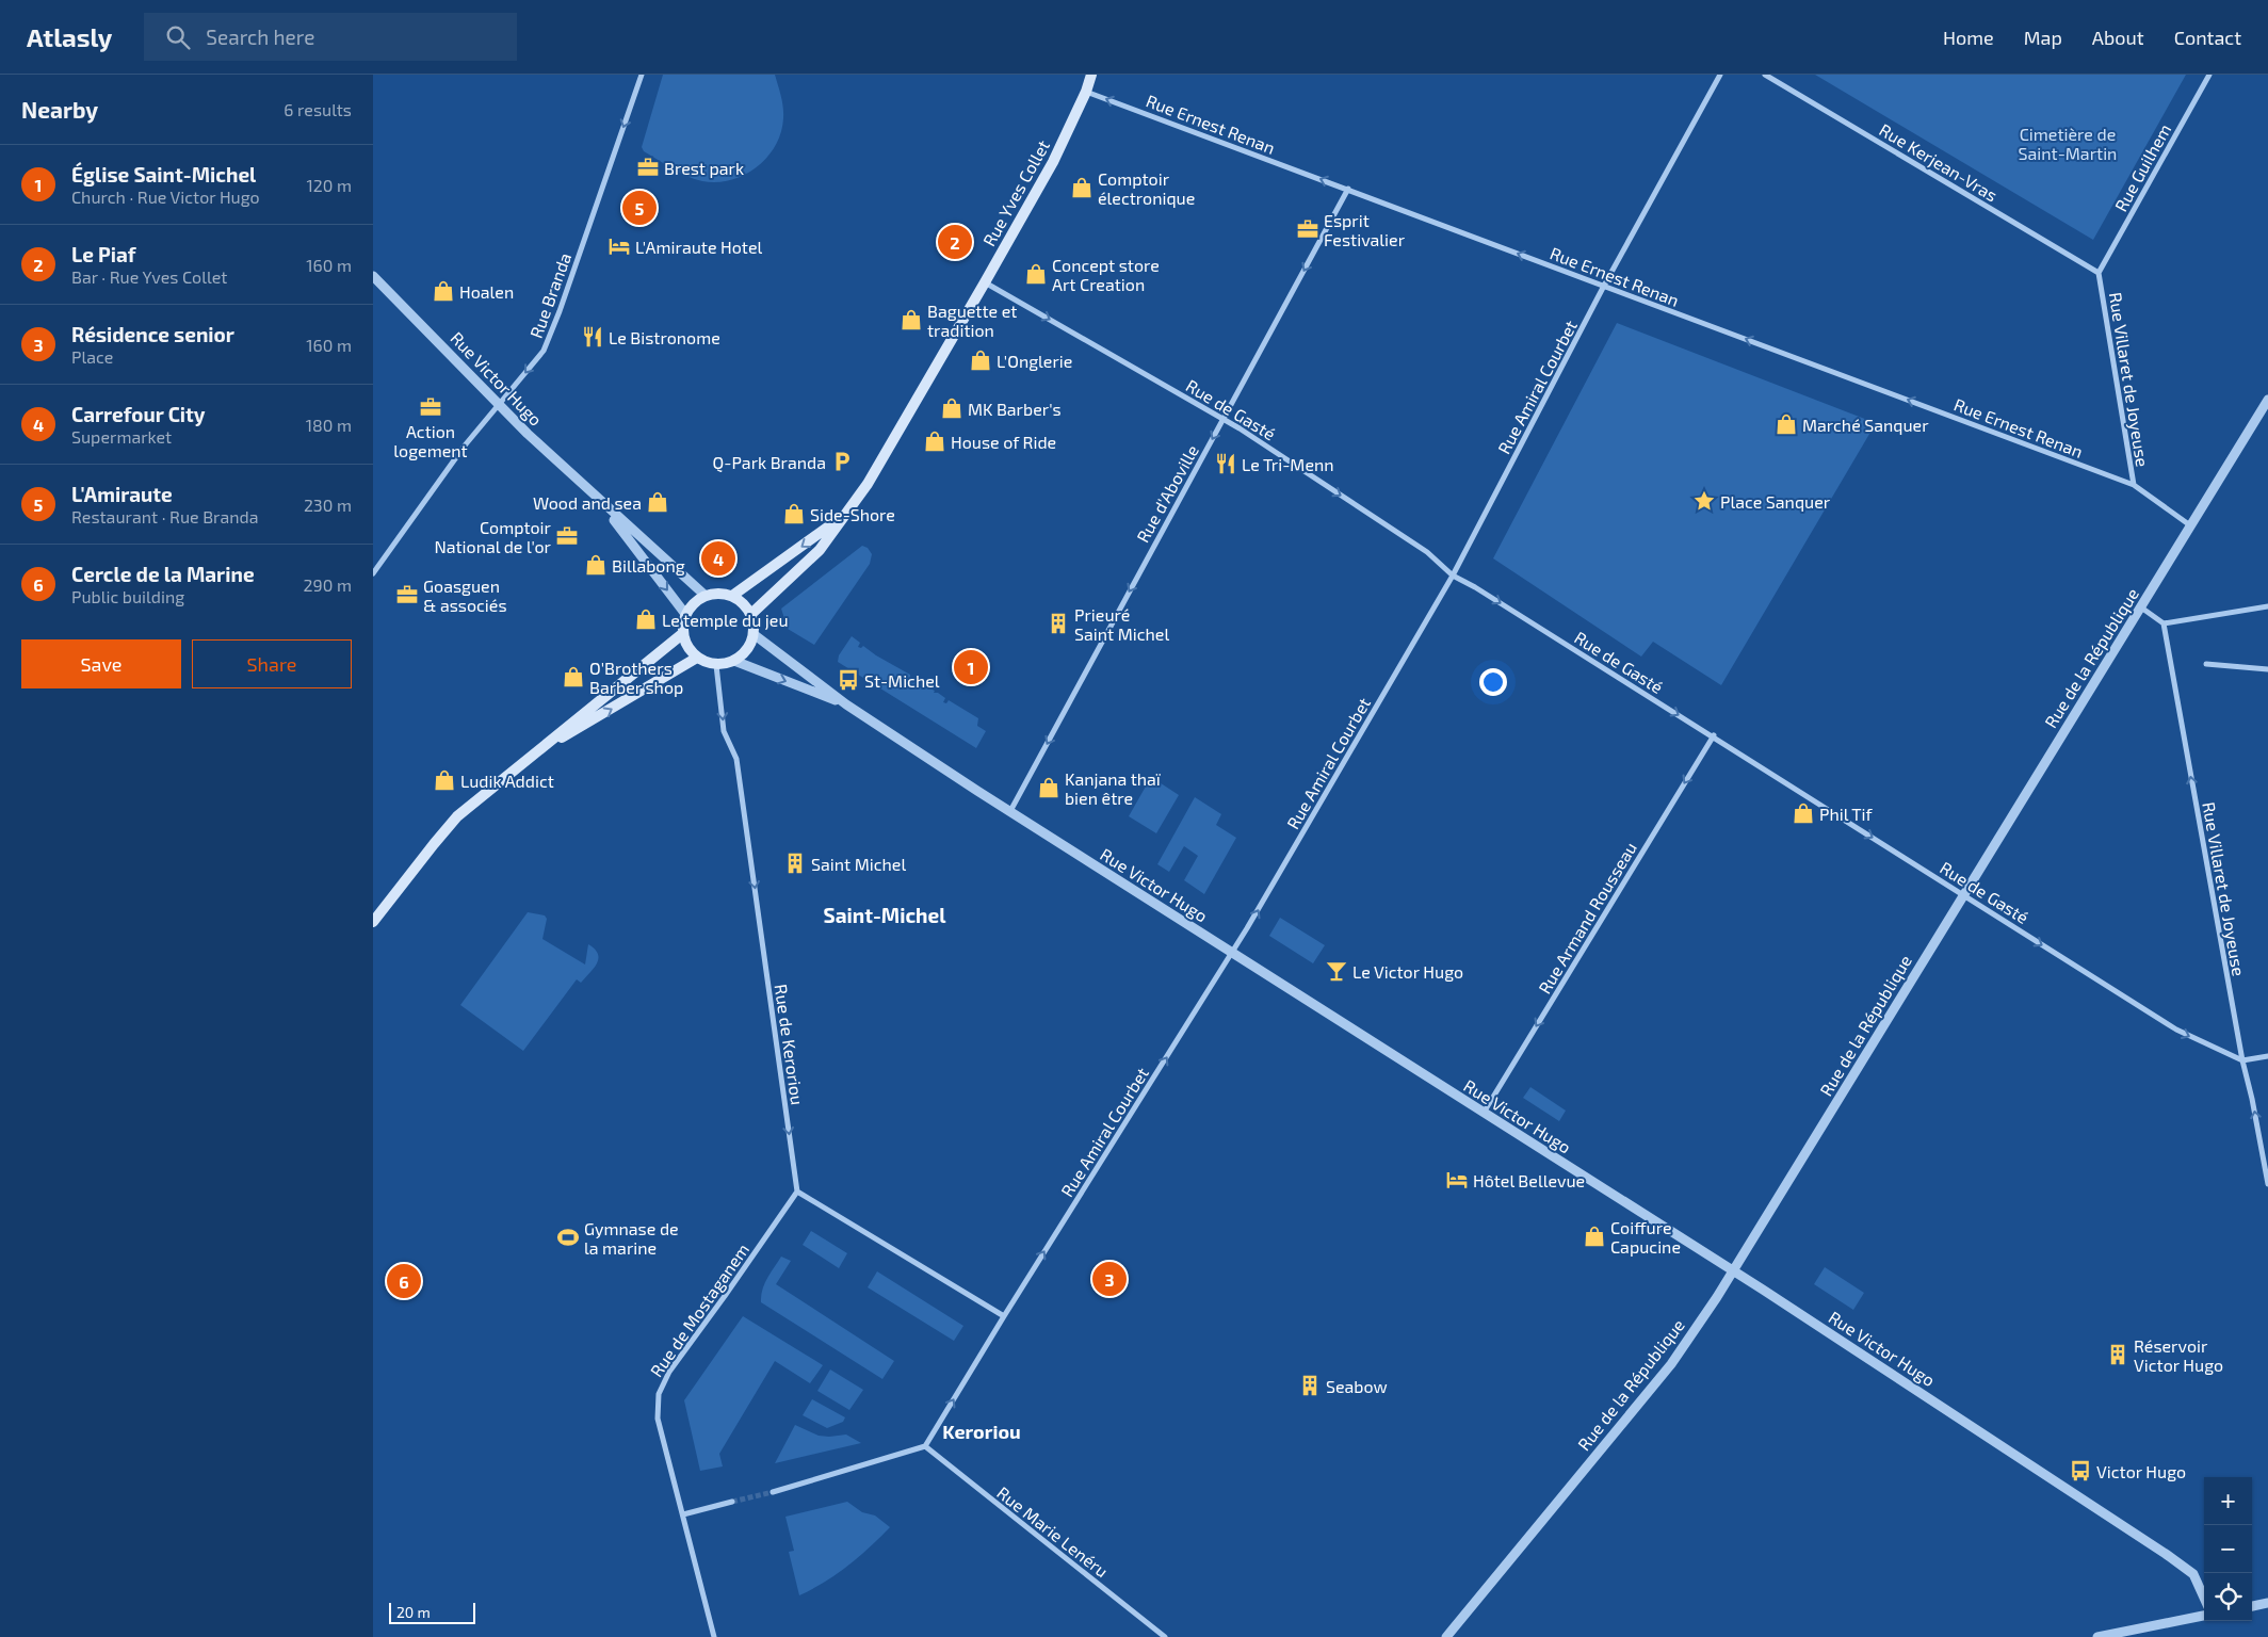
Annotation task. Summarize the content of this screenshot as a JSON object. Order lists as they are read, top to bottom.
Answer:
{
  "streets": {
    "main road": ["Rue Yves Collet"],
    "street": [
      "Rue Ernest Renan",
      "Rue Kerjean-Vras",
      "Rue Guilhem",
      "Rue Branda",
      "Rue Victor Hugo",
      "Rue Villaret de Joyeuse",
      "Rue Amiral Courbet",
      "Rue de Gasté",
      "Rue d'Aboville",
      "Rue de la République",
      "Rue Armand Rousseau",
      "Rue de Keroriou",
      "Rue de Mostaganem",
      "Rue Marie Lenéru"
    ]
  },
  "crossings": [
    ["Rue Ernest Renan", "Rue Yves Collet"],
    ["Rue Ernest Renan", "Rue Villaret de Joyeuse"],
    ["Rue Ernest Renan", "Rue Amiral Courbet"],
    ["Rue Ernest Renan", "Rue d'Aboville"],
    ["Rue Kerjean-Vras", "Rue Guilhem"],
    ["Rue Kerjean-Vras", "Rue Villaret de Joyeuse"],
    ["Rue Guilhem", "Rue Villaret de Joyeuse"],
    ["Rue Yves Collet", "Rue Victor Hugo"],
    ["Rue Yves Collet", "Rue de Gasté"],
    ["Rue Yves Collet", "Rue de Keroriou"],
    ["Rue Branda", "Rue Victor Hugo"],
    ["Rue Victor Hugo", "Rue Amiral Courbet"],
    ["Rue Victor Hugo", "Rue d'Aboville"],
    ["Rue Victor Hugo", "Rue de la République"],
    ["Rue Victor Hugo", "Rue Armand Rousseau"],
    ["Rue Victor Hugo", "Rue de Keroriou"],
    ["Rue Villaret de Joyeuse", "Rue de Gasté"],
    ["Rue Villaret de Joyeuse", "Rue de la République"],
    ["Rue Amiral Courbet", "Rue de Gasté"],
    ["Rue Amiral Courbet", "Rue Marie Lenéru"],
    ["Rue de Gasté", "Rue d'Aboville"],
    ["Rue de Gasté", "Rue de la République"],
    ["Rue de Gasté", "Rue Armand Rousseau"],
    ["Rue de Keroriou", "Rue de Mostaganem"]
  ],
  "one_way": [
    "Rue Ernest Renan",
    "Rue Branda",
    "Rue Villaret de Joyeuse",
    "Rue Amiral Courbet",
    "Rue de Gasté",
    "Rue d'Aboville",
    "Rue Armand Rousseau",
    "Rue de Keroriou"
  ],
  "districts": ["Saint-Michel", "Keroriou"],
  "parks": ["Cimetière de Saint-Martin"],
  "places": {
    "office": [
      "Brest park",
      "Esprit Festivalier",
      "Action logement",
      "Comptoir National de l'or",
      "Goasguen & associés"
    ],
    "shop": [
      "Comptoir électronique",
      "Concept store Art Creation",
      "Hoalen",
      "Baguette et tradition",
      "L'Onglerie",
      "MK Barber's",
      "Marché Sanquer",
      "House of Ride",
      "Wood and sea",
      "Side-Shore",
      "Billabong",
      "Le temple du jeu",
      "O'Brothers Barber shop",
      "Ludik Addict",
      "Kanjana thaï bien être",
      "Phil Tif",
      "Coiffure Capucine"
    ],
    "hotel": ["L'Amiraute Hotel", "Hôtel Bellevue"],
    "restaurant": ["Le Bistronome", "Le Tri-Menn"],
    "parking": ["Q-Park Branda"],
    "place": ["Place Sanquer"],
    "building": [
      "Prieuré Saint Michel",
      "Saint Michel",
      "Réservoir Victor Hugo",
      "Seabow"
    ],
    "bus stop": ["St-Michel", "Victor Hugo"],
    "bar": ["Le Victor Hugo"],
    "sports": ["Gymnase de la marine"]
  },
  "scale_bar": "20 m",
  "page": {
    "header": "Atlasly",
    "search": "Search here",
    "nav": [
      "Home",
      "Map",
      "About",
      "Contact"
    ],
    "heading": ["Nearby", "6 results"],
    "list": [
      {
        "mark": "1",
        "name": "Église Saint-Michel",
        "note": "Church · Rue Victor Hugo",
        "value": "120 m"
      },
      {
        "mark": "2",
        "name": "Le Piaf",
        "note": "Bar · Rue Yves Collet",
        "value": "160 m"
      },
      {
        "mark": "3",
        "name": "Résidence senior",
        "note": "Place",
        "value": "160 m"
      },
      {
        "mark": "4",
        "name": "Carrefour City",
        "note": "Supermarket",
        "value": "180 m"
      },
      {
        "mark": "5",
        "name": "L'Amiraute",
        "note": "Restaurant · Rue Branda",
        "value": "230 m"
      },
      {
        "mark": "6",
        "name": "Cercle de la Marine",
        "note": "Public building",
        "value": "290 m"
      }
    ],
    "pins": [
      "5",
      "2",
      "4",
      "1",
      "3",
      "6"
    ],
    "buttons": ["Save", "Share"],
    "map_buttons": ["+", "−"],
    "scale": "20 m"
  }
}
